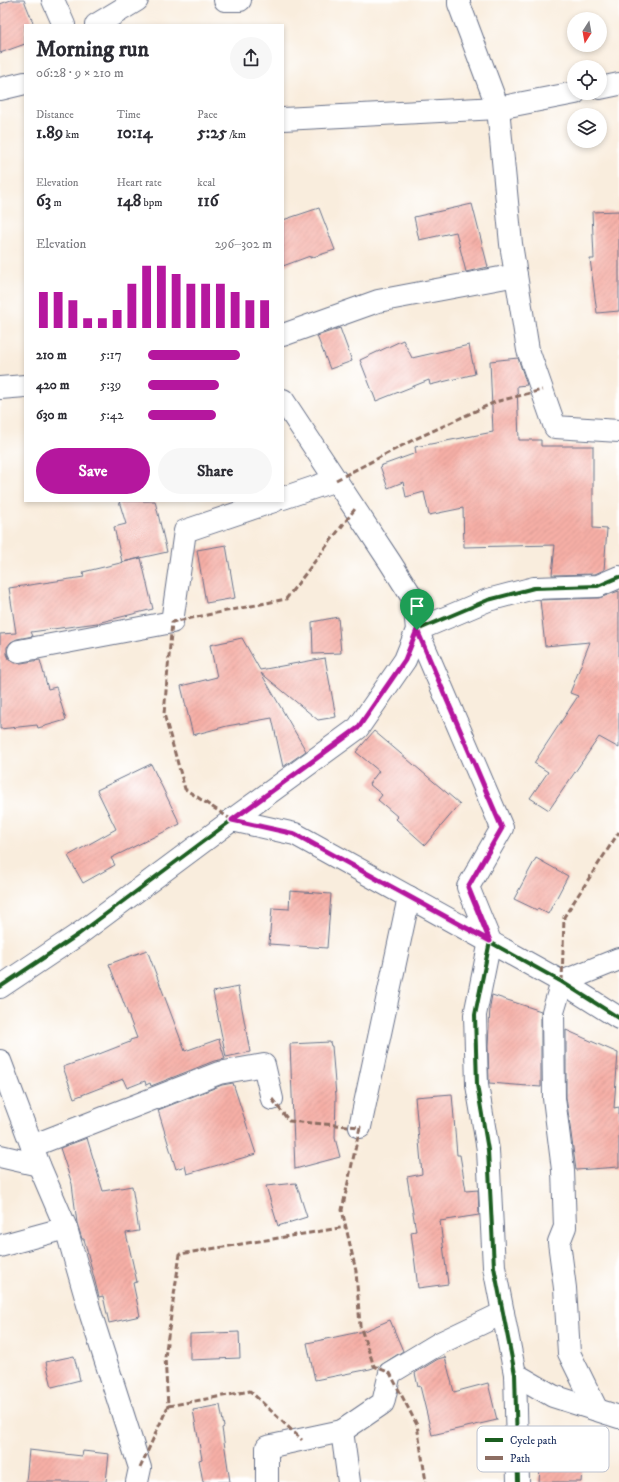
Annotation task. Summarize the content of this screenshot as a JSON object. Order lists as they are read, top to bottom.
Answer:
{
  "legend": ["Cycle path", "Path"],
  "north": "bottom",
  "page": {
    "heading": ["Morning run", "06:28 · 9 × 210 m"],
    "stats": [
      ["Distance", "1.89 km"],
      ["Time", "10:14"],
      ["Pace", "5:25 /km"],
      ["Elevation", "63 m"],
      ["Heart rate", "148 bpm"],
      ["kcal", "116"]
    ],
    "chart": ["Elevation", "296–302 m"],
    "list": [
      {
        "name": "210 m",
        "note": "5:17"
      },
      {
        "name": "420 m",
        "note": "5:39"
      },
      {
        "name": "630 m",
        "note": "5:42"
      }
    ],
    "buttons": ["Save", "Share"]
  }
}
